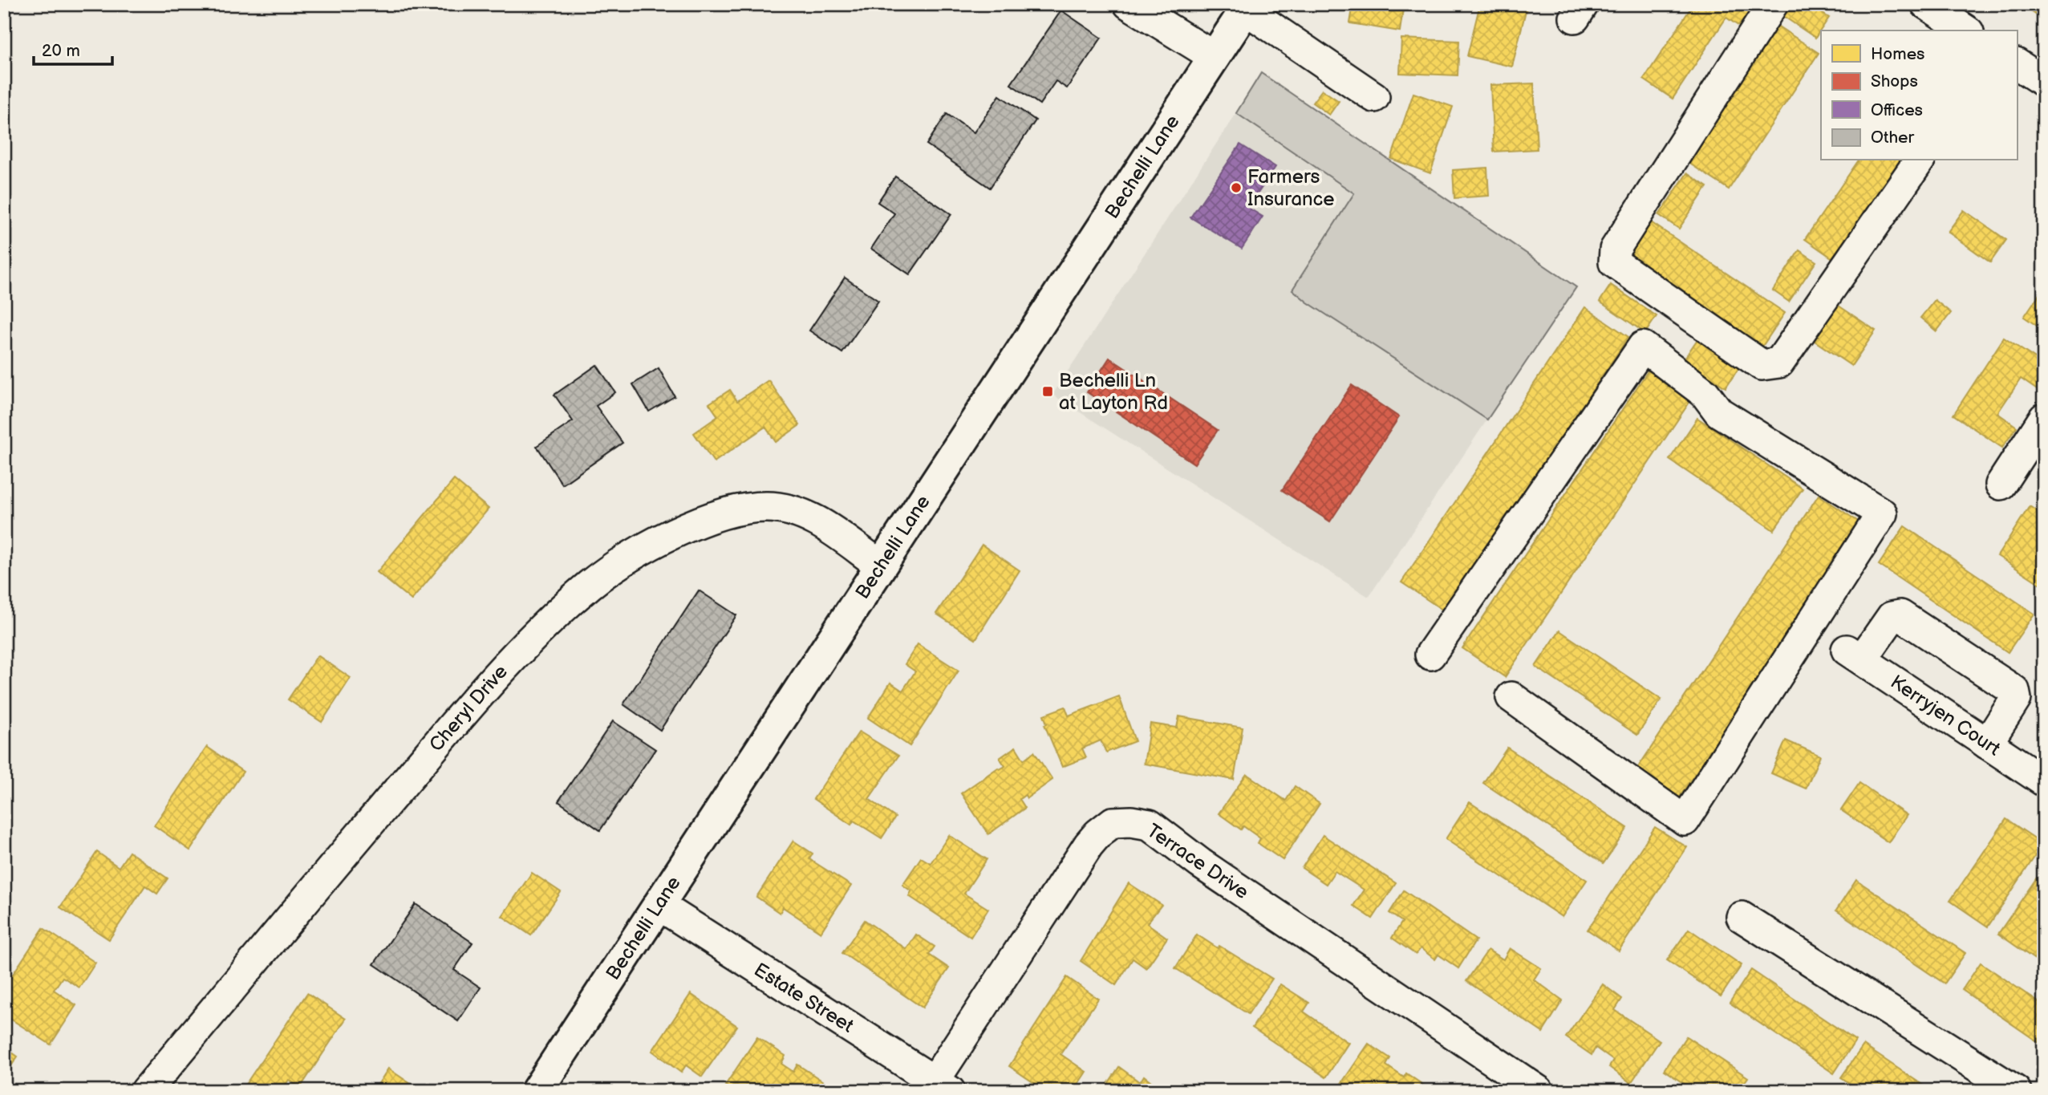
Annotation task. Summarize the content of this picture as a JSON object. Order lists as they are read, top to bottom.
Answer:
{
  "streets": {
    "main road": ["Bechelli Lane"],
    "street": [
      "Cheryl Drive",
      "Kerryjen Court",
      "Terrace Drive",
      "Estate Street"
    ]
  },
  "crossings": [
    ["Bechelli Lane", "Cheryl Drive"],
    ["Bechelli Lane", "Estate Street"],
    ["Terrace Drive", "Estate Street"]
  ],
  "places": {
    "other": ["Farmers Insurance"],
    "transit": ["Bechelli Ln at Layton Rd"]
  },
  "legend": [
    "Homes",
    "Shops",
    "Offices",
    "Other"
  ],
  "scale_bar": "20 m"
}
